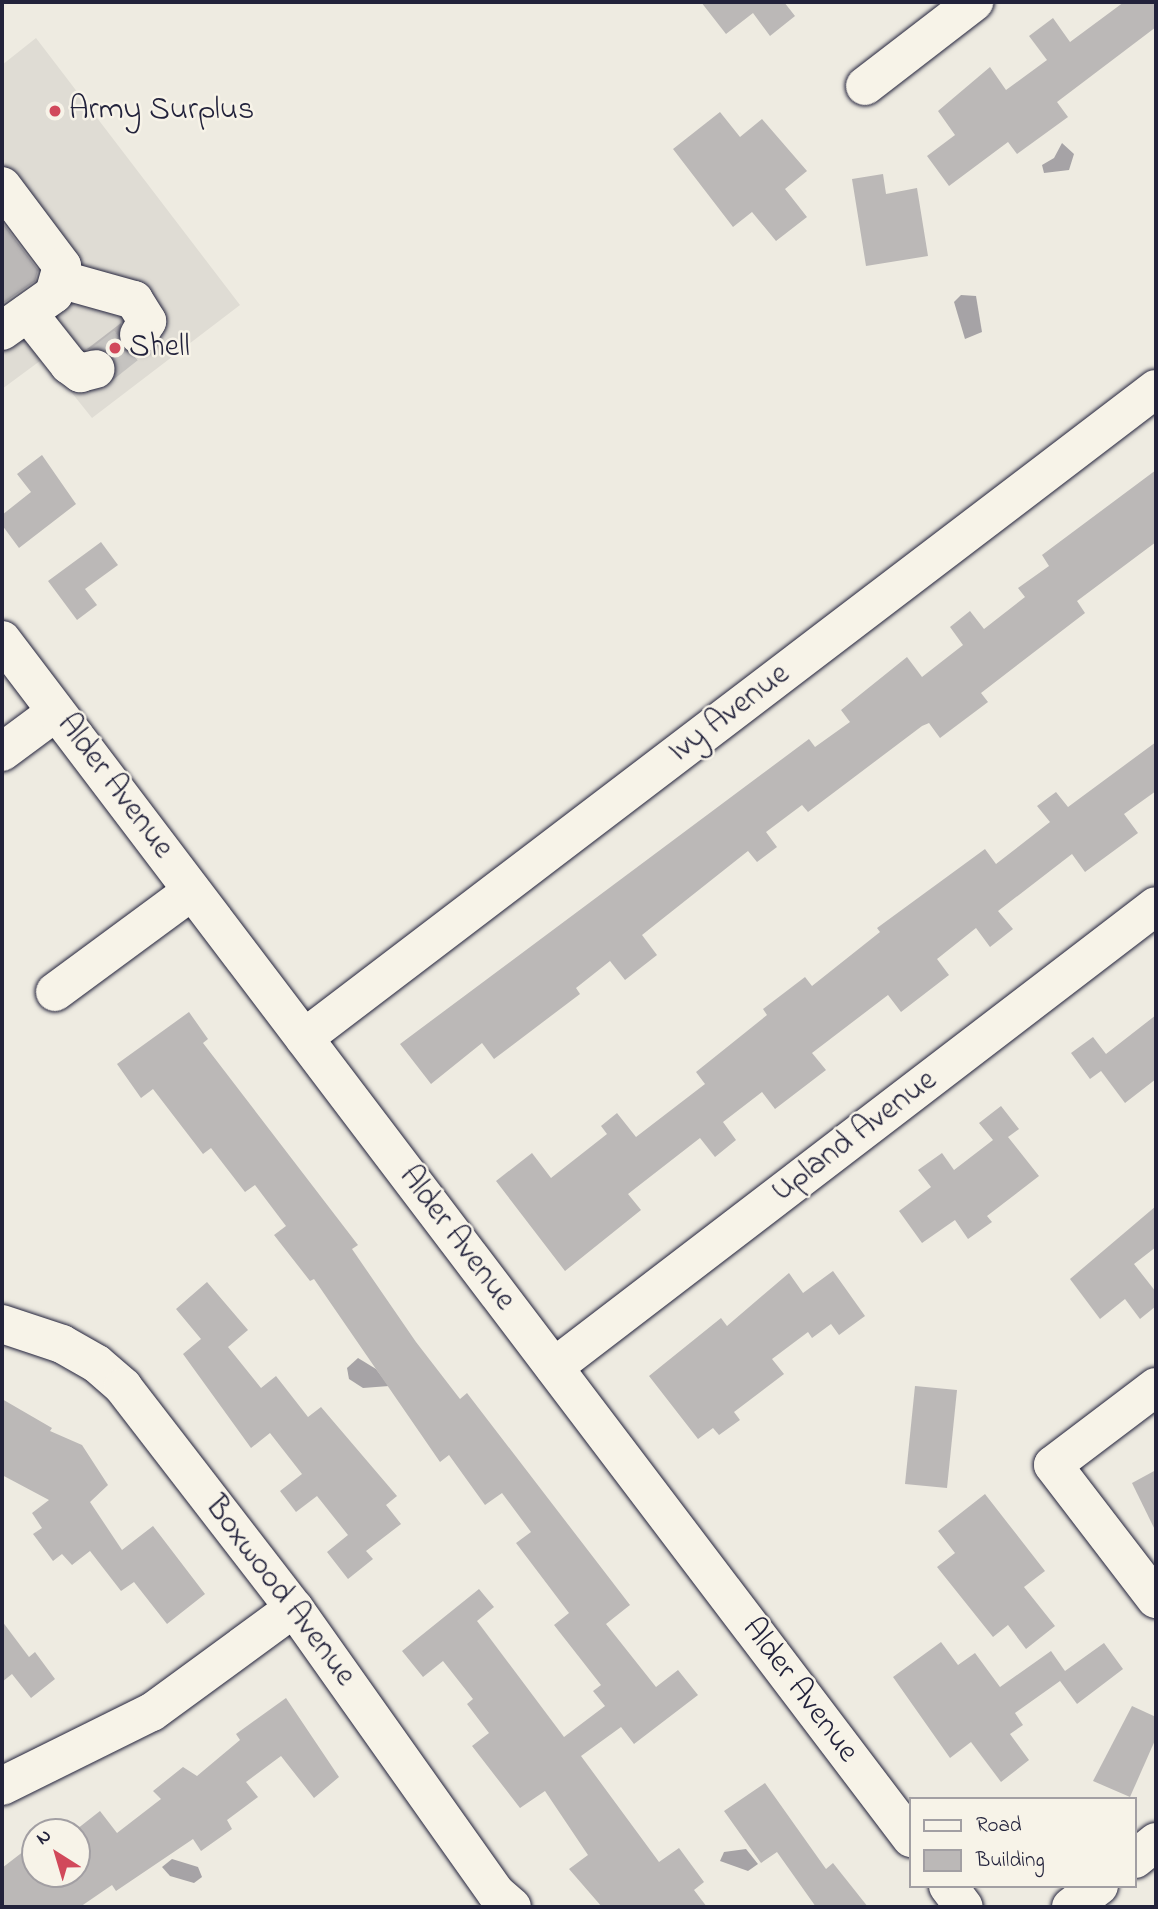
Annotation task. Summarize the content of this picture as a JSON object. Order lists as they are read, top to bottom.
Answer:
{
  "streets": {
    "street": [
      "Ivy Avenue",
      "Alder Avenue",
      "Upland Avenue",
      "Boxwood Avenue"
    ]
  },
  "crossings": [
    ["Ivy Avenue", "Alder Avenue"],
    ["Alder Avenue", "Upland Avenue"]
  ],
  "places": ["Army Surplus", "Shell"],
  "legend": ["Road", "Building"],
  "north": "top left"
}
